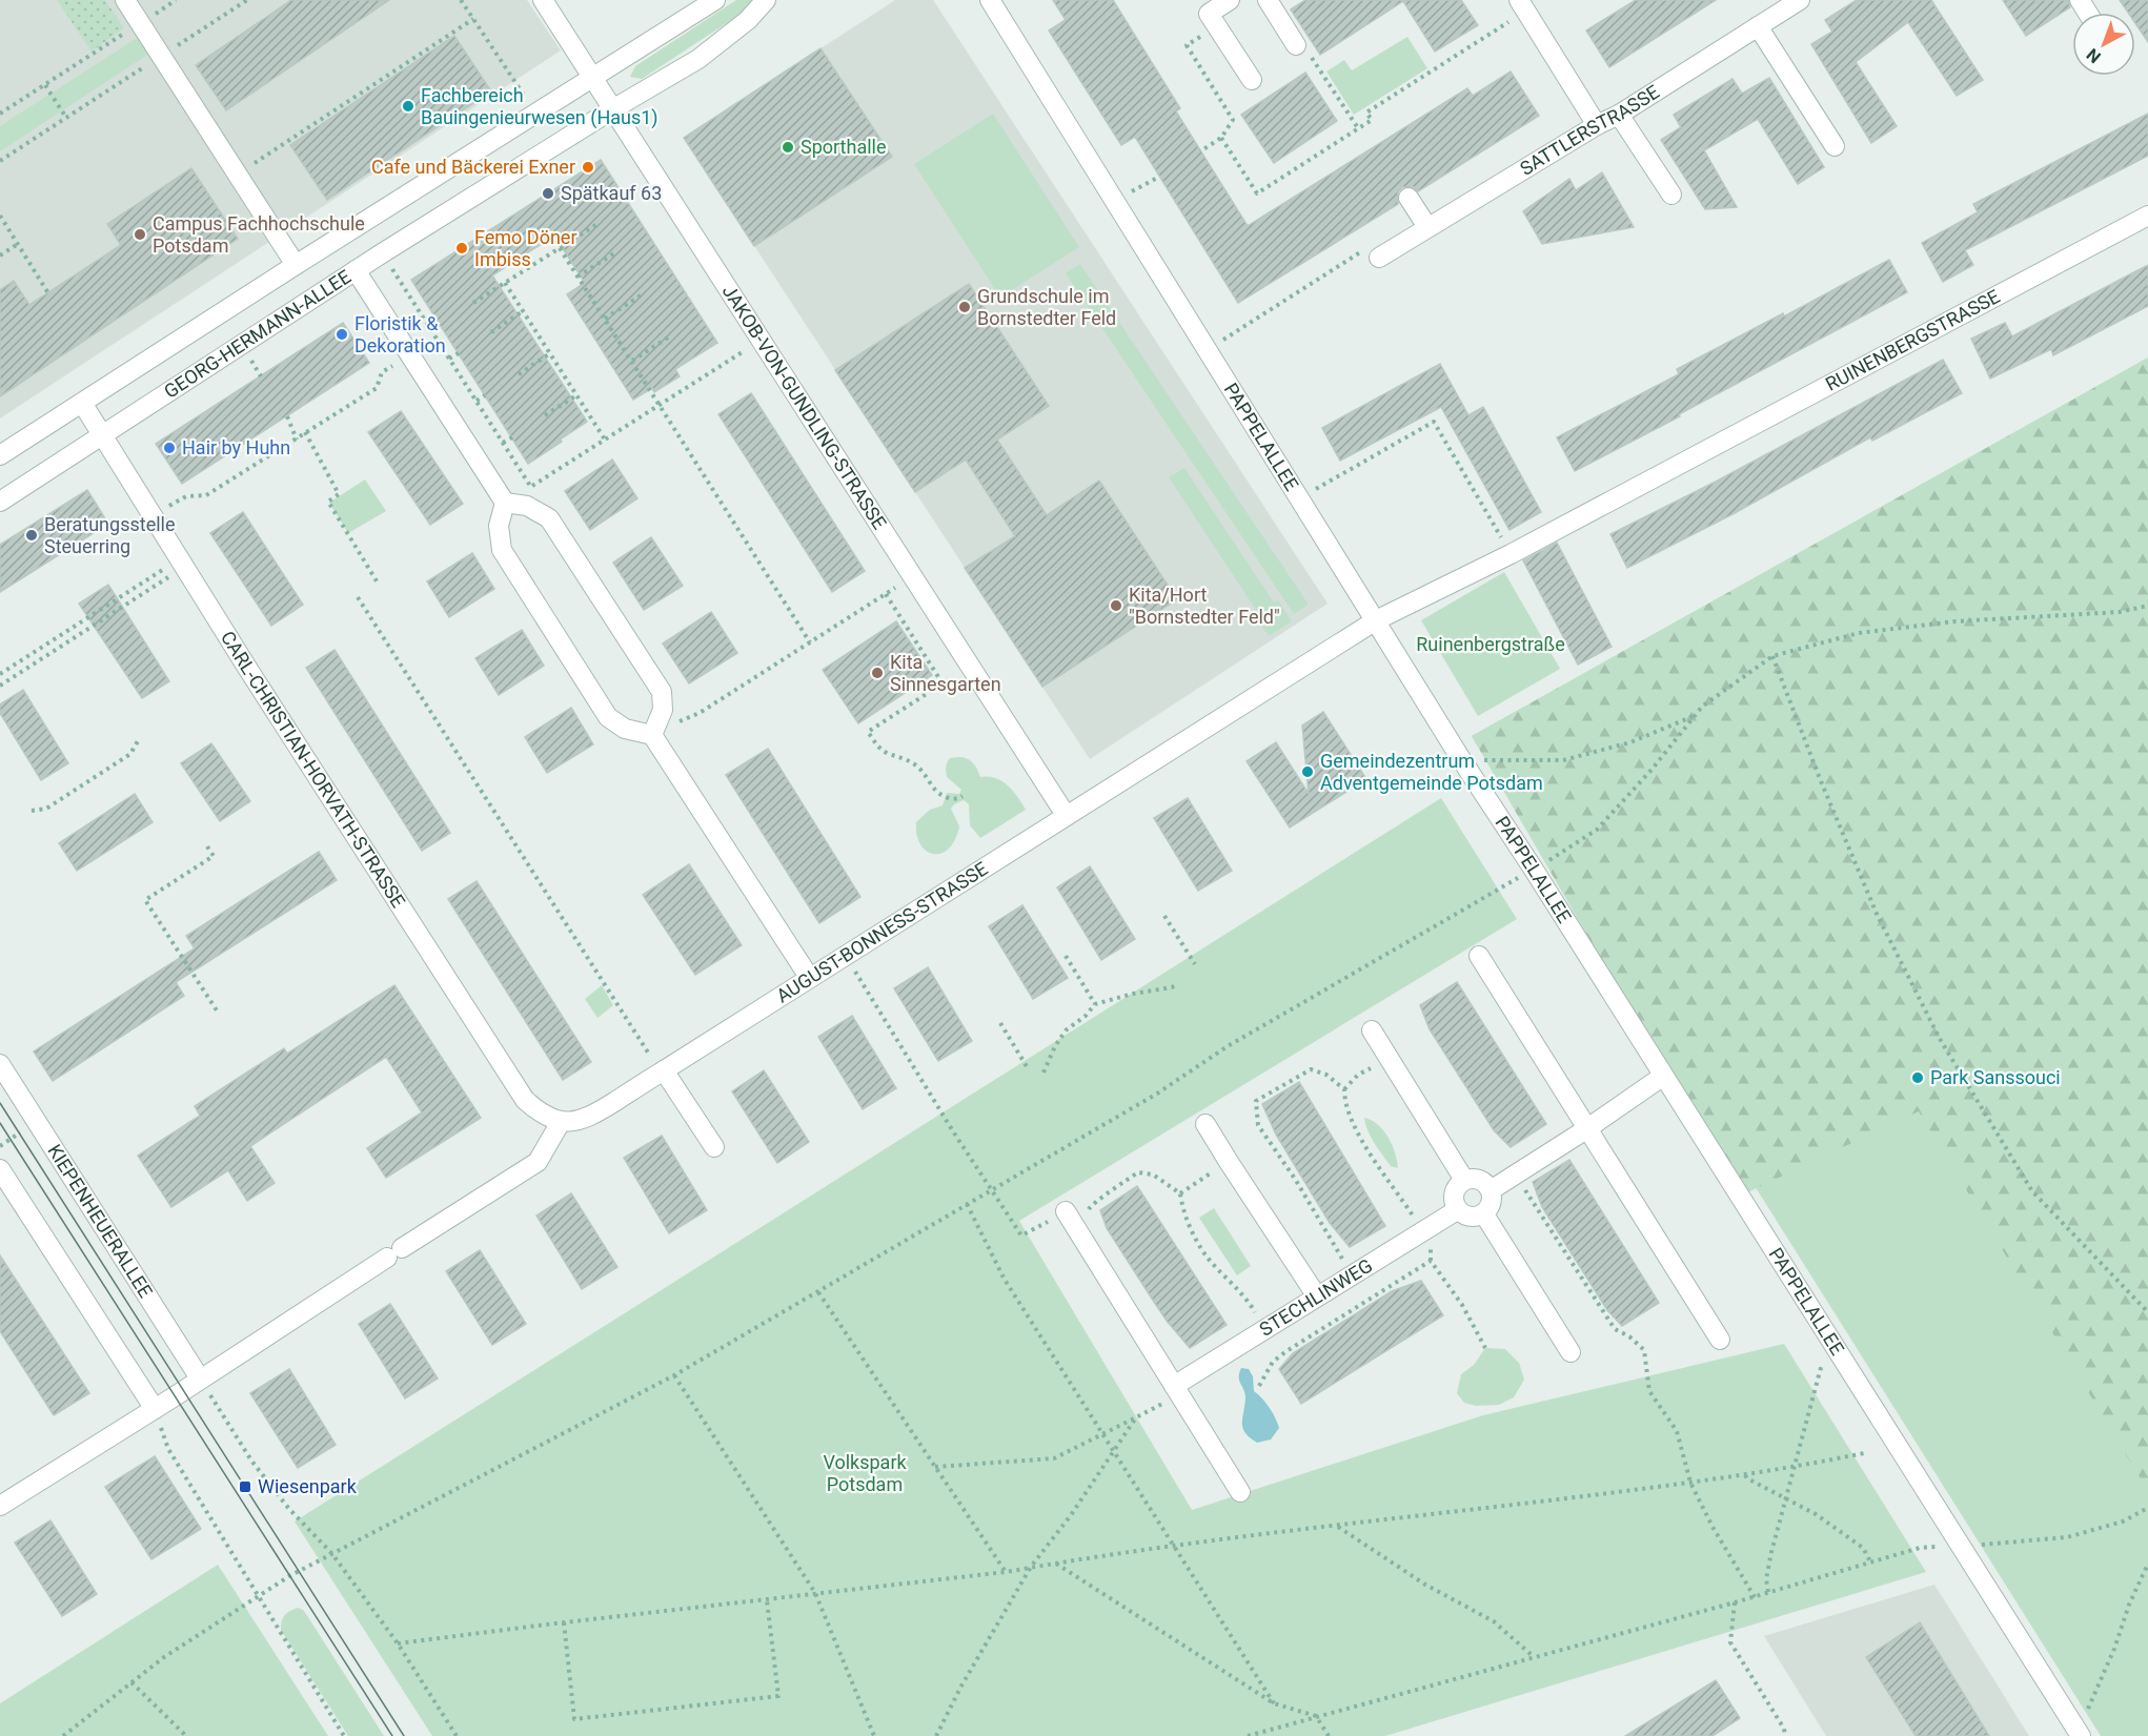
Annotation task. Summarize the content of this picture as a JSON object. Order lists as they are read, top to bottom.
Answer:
{
  "streets": {
    "street": [
      "SATTLERSTRASSE",
      "GEORG-HERMANN-ALLEE",
      "RUINENBERGSTRASSE",
      "JAKOB-VON-GUNDLING-STRASSE",
      "PAPPELALLEE",
      "CARL-CHRISTIAN-HORVATH-STRASSE",
      "AUGUST-BONNESS-STRASSE",
      "KIEPENHEUERALLEE",
      "STECHLINWEG"
    ]
  },
  "crossings": [
    ["GEORG-HERMANN-ALLEE", "JAKOB-VON-GUNDLING-STRASSE"],
    ["GEORG-HERMANN-ALLEE", "CARL-CHRISTIAN-HORVATH-STRASSE"],
    ["RUINENBERGSTRASSE", "PAPPELALLEE"],
    ["RUINENBERGSTRASSE", "AUGUST-BONNESS-STRASSE"],
    ["JAKOB-VON-GUNDLING-STRASSE", "AUGUST-BONNESS-STRASSE"],
    ["PAPPELALLEE", "AUGUST-BONNESS-STRASSE"],
    ["CARL-CHRISTIAN-HORVATH-STRASSE", "AUGUST-BONNESS-STRASSE"]
  ],
  "parks": ["Ruinenbergstraße", "Volkspark Potsdam"],
  "places": {
    "other": [
      "Fachbereich Bauingenieurwesen (Haus1)",
      "Sporthalle",
      "Cafe und Bäckerei Exner",
      "Spätkauf 63",
      "Campus Fachhochschule Potsdam",
      "Femo Döner Imbiss",
      "Grundschule im Bornstedter Feld",
      "Floristik & Dekoration",
      "Hair by Huhn",
      "Beratungsstelle Steuerring",
      "Kita/Hort \"Bornstedter Feld\"",
      "Kita Sinnesgarten",
      "Gemeindezentrum Adventgemeinde Potsdam",
      "Park Sanssouci"
    ],
    "transit": ["Wiesenpark"]
  },
  "north": "bottom left"
}
